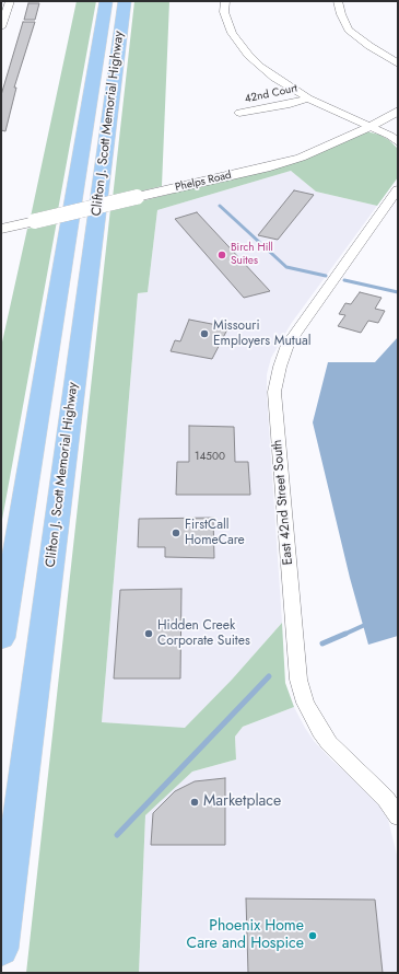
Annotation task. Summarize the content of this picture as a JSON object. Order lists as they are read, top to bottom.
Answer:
{
  "streets": {
    "highway": ["Clifton J. Scott Memorial Highway"],
    "street": ["42nd Court", "Phelps Road", "East 42nd Street South"]
  },
  "places": [
    "Birch Hill Suites",
    "Missouri Employers Mutual",
    "FirstCall HomeCare",
    "Hidden Creek Corporate Suites",
    "Marketplace",
    "Phoenix Home Care and Hospice"
  ],
  "house_numbers": ["14500"]
}
